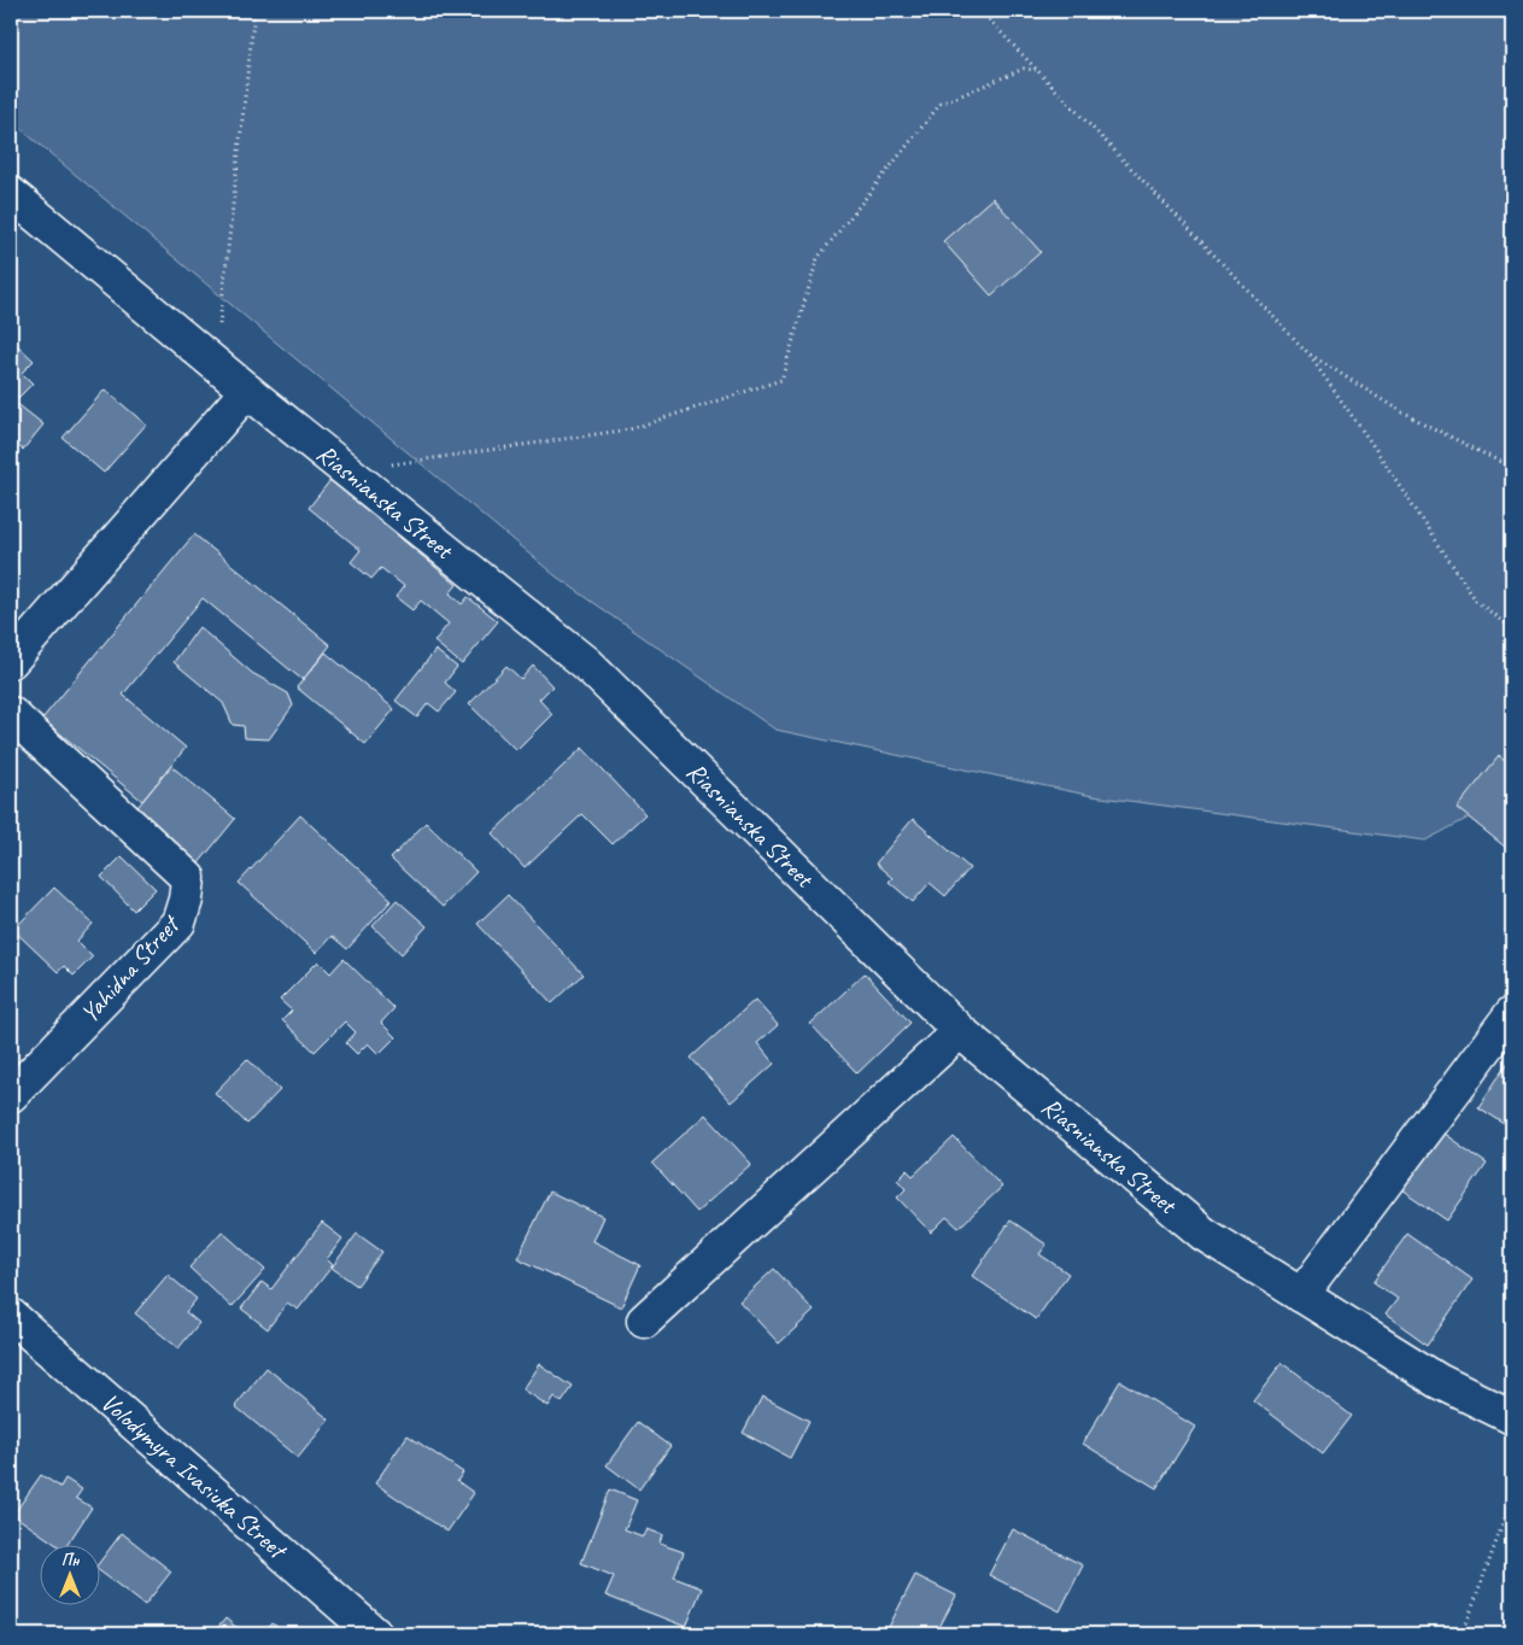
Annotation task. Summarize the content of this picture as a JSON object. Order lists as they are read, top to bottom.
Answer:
{
  "streets": {
    "street": ["Riasnianska Street", "Yahidna Street", "Volodymyra Ivasiuka Street"]
  },
  "north": "top"
}
